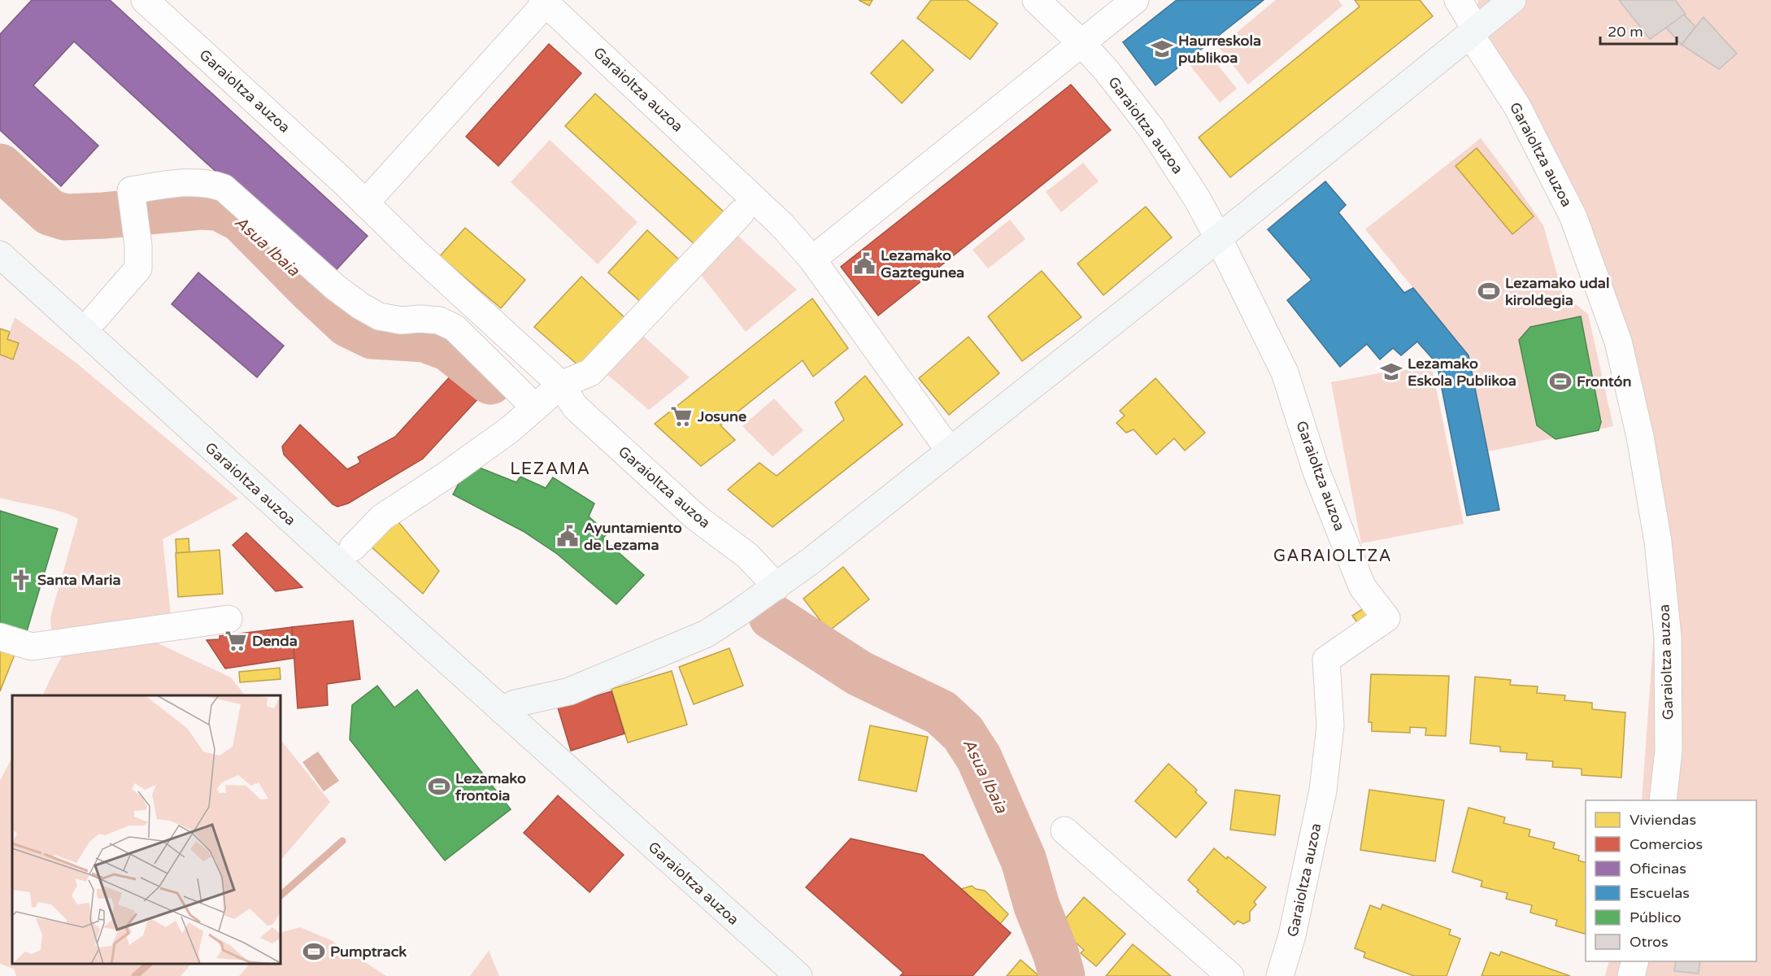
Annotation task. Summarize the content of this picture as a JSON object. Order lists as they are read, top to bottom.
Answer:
{
  "streets": {
    "street": ["Garaioltza auzoa"]
  },
  "districts": ["LEZAMA", "GARAIOLTZA"],
  "water": ["Asua Ibaia"],
  "places": {
    "school or university": ["Haurreskola publikoa", "Lezamako Eskola Publikoa"],
    "public building": ["Lezamako Gaztegunea", "Ayuntamiento de Lezama"],
    "sports": [
      "Lezamako udal kiroldegia",
      "Frontón",
      "Lezamako frontoia",
      "Pumptrack"
    ],
    "supermarket": ["Josune", "Denda"],
    "church": ["Santa Maria"]
  },
  "legend": [
    "Viviendas",
    "Comercios",
    "Oficinas",
    "Escuelas",
    "Público",
    "Otros"
  ],
  "scale_bar": "20 m"
}
